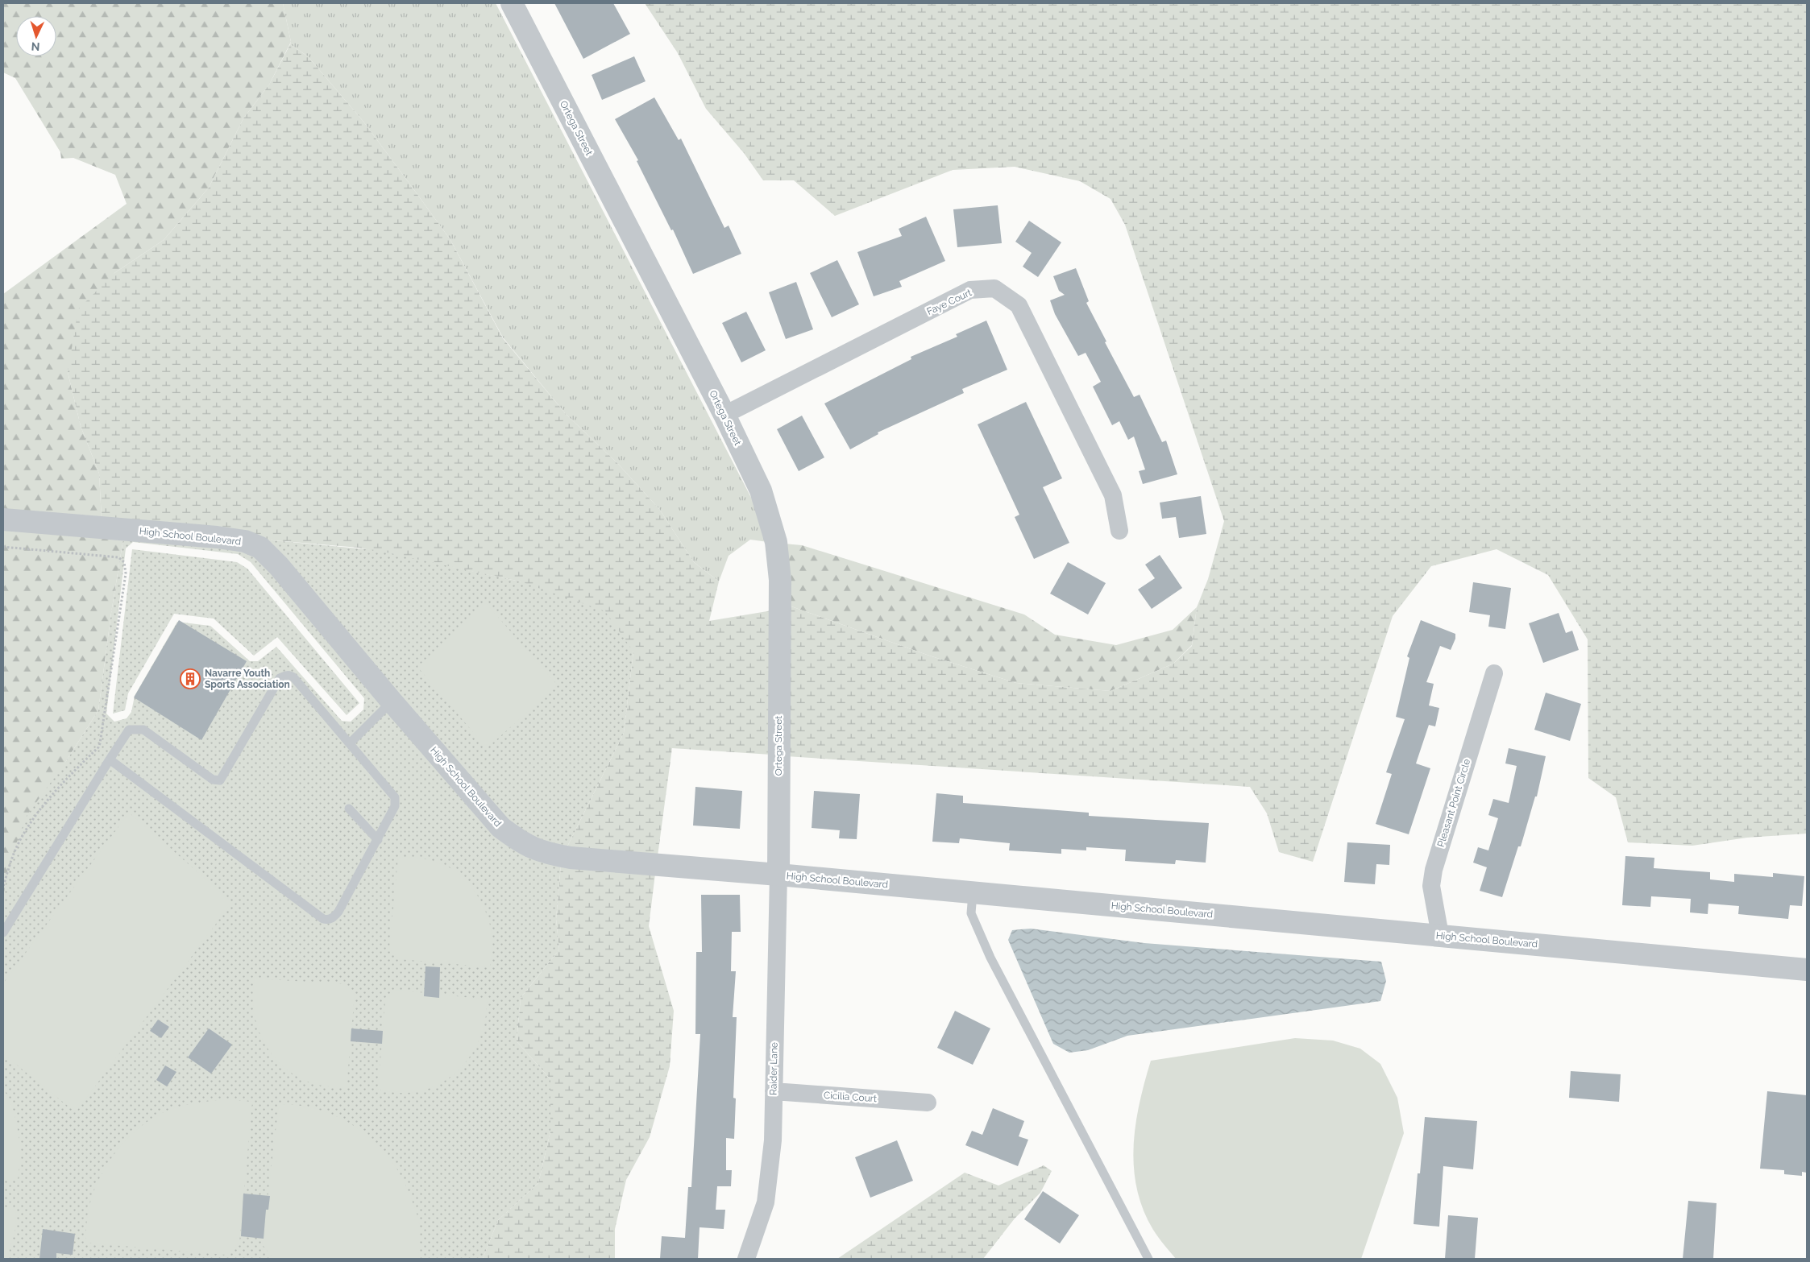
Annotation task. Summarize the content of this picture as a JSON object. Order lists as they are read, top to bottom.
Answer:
{
  "streets": {
    "street": [
      "Ortega Street",
      "Faye Court",
      "High School Boulevard",
      "Pleasant Point Circle",
      "Raider Lane",
      "Cicilia Court"
    ]
  },
  "crossings": [
    ["Ortega Street", "Faye Court"],
    ["Ortega Street", "High School Boulevard"],
    ["Ortega Street", "Raider Lane"],
    ["High School Boulevard", "Pleasant Point Circle"],
    ["High School Boulevard", "Raider Lane"],
    ["Raider Lane", "Cicilia Court"]
  ],
  "places": {
    "building": ["Navarre Youth Sports Association"]
  },
  "north": "bottom"
}
